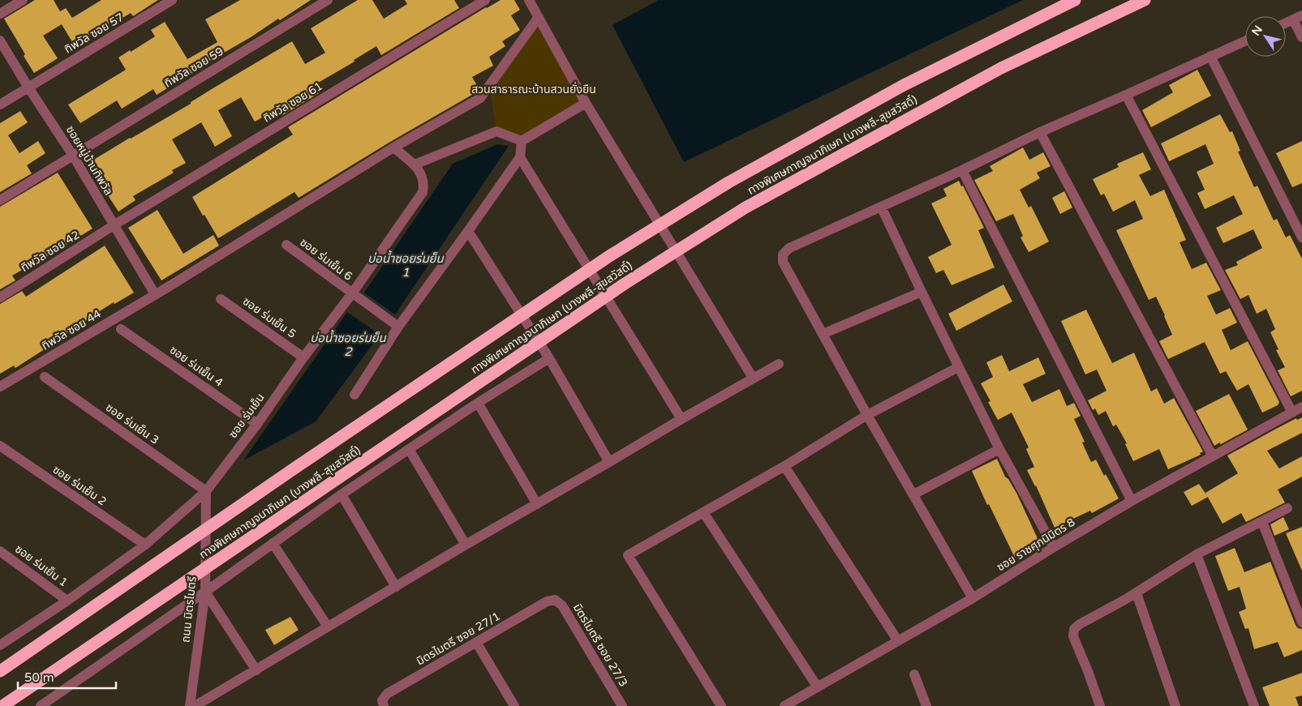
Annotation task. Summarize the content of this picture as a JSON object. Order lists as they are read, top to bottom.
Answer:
{
  "streets": {
    "highway": ["ทางพิเศษกาญจนาภิเษก (บางพลี-สุขสวัสดิ์)"],
    "street": [
      "ทิพวัล ซอย 57",
      "ทิพวัล ซอย 59",
      "ทิพวัล ซอย 61",
      "ซอยหมู่บ้านทิพวัล",
      "ทิพวัล ซอย 42",
      "ซอย ร่มเย็น 6",
      "ซอย ร่มเย็น 5",
      "ทิพวัล ซอย 44",
      "ซอย ร่มเย็น 4",
      "ซอย ร่มเย็น",
      "ซอย ร่มเย็น 3",
      "ซอย ร่มเย็น 2",
      "ซอย ราชศุภนิมิตร 8",
      "ซอย ร่มเย็น 1",
      "ถนน มิตรไมตรี",
      "มิตรไมตรี ซอย 27/1",
      "มิตรไมตรี ซอย 27/3"
    ]
  },
  "crossings": [
    ["ทิพวัล ซอย 57", "ซอยหมู่บ้านทิพวัล"],
    ["ทิพวัล ซอย 59", "ซอยหมู่บ้านทิพวัล"],
    ["ทิพวัล ซอย 61", "ซอยหมู่บ้านทิพวัล"],
    ["ทิพวัล ซอย 61", "ทิพวัล ซอย 42"],
    ["ซอยหมู่บ้านทิพวัล", "ทิพวัล ซอย 42"],
    ["ซอยหมู่บ้านทิพวัล", "ทิพวัล ซอย 44"],
    ["ซอย ร่มเย็น 6", "ซอย ร่มเย็น"],
    ["ซอย ร่มเย็น 5", "ซอย ร่มเย็น"],
    ["ทิพวัล ซอย 44", "ซอย ร่มเย็น"],
    ["ซอย ร่มเย็น 4", "ซอย ร่มเย็น"],
    ["ซอย ร่มเย็น", "ซอย ร่มเย็น 3"],
    ["ซอย ร่มเย็น", "ซอย ร่มเย็น 2"],
    ["ซอย ร่มเย็น", "ซอย ร่มเย็น 1"],
    ["ซอย ร่มเย็น", "ถนน มิตรไมตรี"],
    ["ซอย ร่มเย็น 3", "ถนน มิตรไมตรี"],
    ["มิตรไมตรี ซอย 27/1", "มิตรไมตรี ซอย 27/3"]
  ],
  "water": ["บ่อน้ำซอยร่มย็น 1", "บ่อน้ำซอยร่มย็น 2"],
  "parks": ["สวนสาธารณะบ้านสวนยั่งยืน"],
  "scale_bar": "50 m",
  "north": "top left"
}
